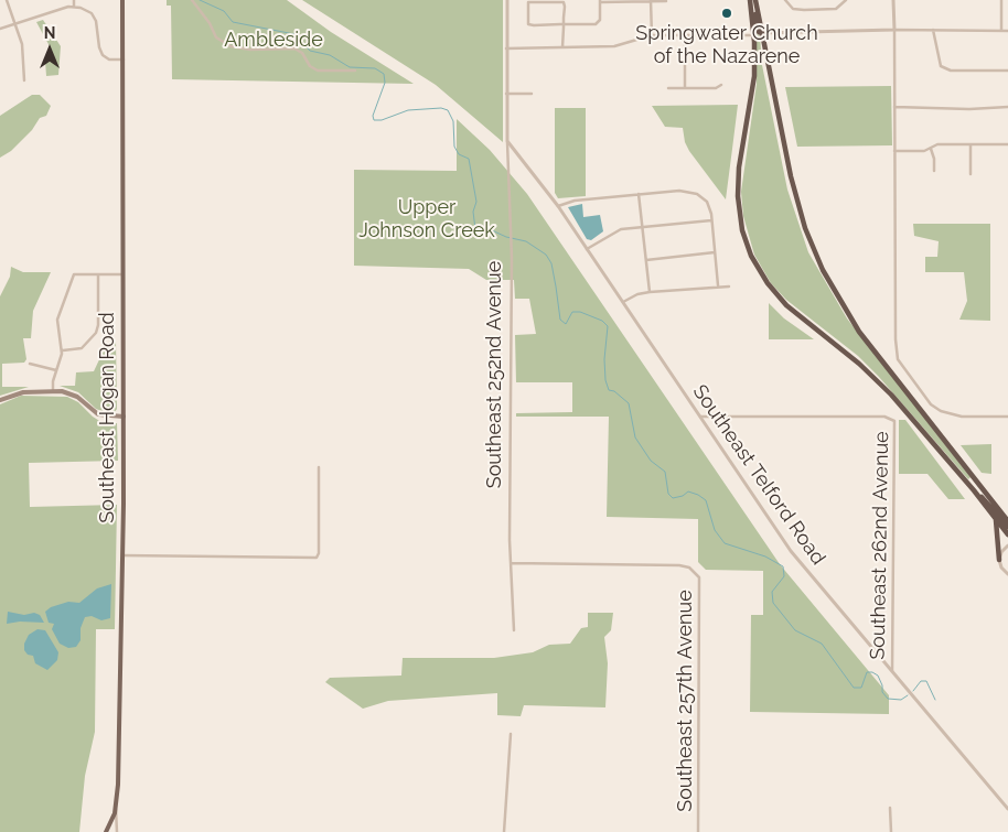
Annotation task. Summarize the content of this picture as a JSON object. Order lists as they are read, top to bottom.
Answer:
{
  "streets": {
    "main road": ["Southeast Hogan Road"],
    "street": [
      "Southeast 252nd Avenue",
      "Southeast Telford Road",
      "Southeast 262nd Avenue",
      "Southeast 257th Avenue"
    ]
  },
  "crossings": [
    ["Southeast 252nd Avenue", "Southeast Telford Road"],
    ["Southeast 252nd Avenue", "Southeast 257th Avenue"],
    ["Southeast Telford Road", "Southeast 262nd Avenue"]
  ],
  "parks": ["Ambleside", "Upper Johnson Creek"],
  "places": ["Springwater Church of the Nazarene"],
  "north": "top"
}
